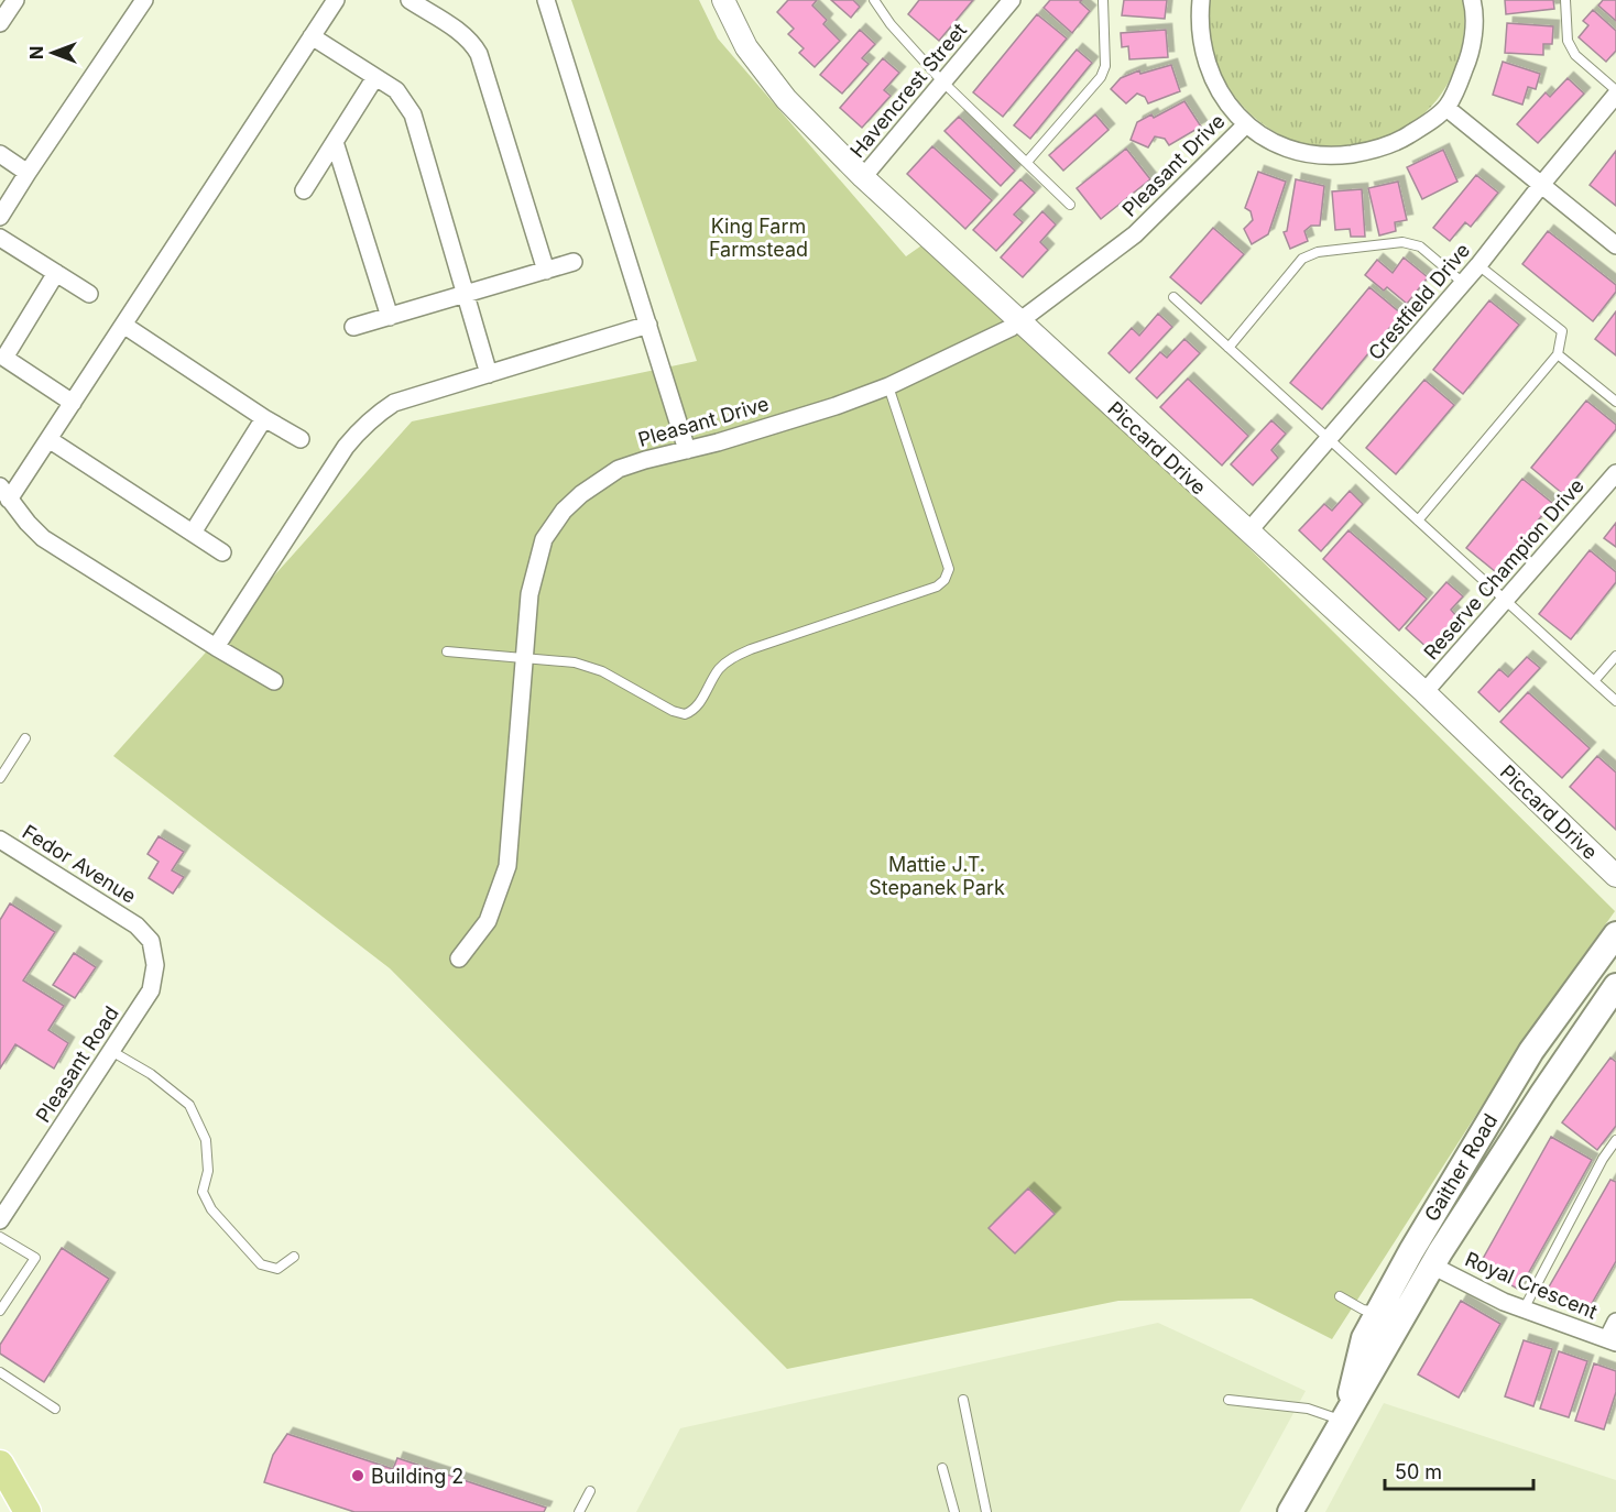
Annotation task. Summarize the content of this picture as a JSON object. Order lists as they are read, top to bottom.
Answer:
{
  "streets": {
    "main road": ["Gaither Road"],
    "street": [
      "Havencrest Street",
      "Pleasant Drive",
      "Crestfield Drive",
      "Piccard Drive",
      "Reserve Champion Drive",
      "Fedor Avenue",
      "Pleasant Road",
      "Royal Crescent"
    ]
  },
  "crossings": [
    ["Havencrest Street", "Piccard Drive"],
    ["Pleasant Drive", "Piccard Drive"],
    ["Crestfield Drive", "Piccard Drive"],
    ["Piccard Drive", "Reserve Champion Drive"],
    ["Fedor Avenue", "Pleasant Road"],
    ["Gaither Road", "Royal Crescent"]
  ],
  "parks": ["King Farm Farmstead", "Mattie J.T. Stepanek Park"],
  "places": ["Building 2"],
  "scale_bar": "50 m",
  "north": "left"
}
